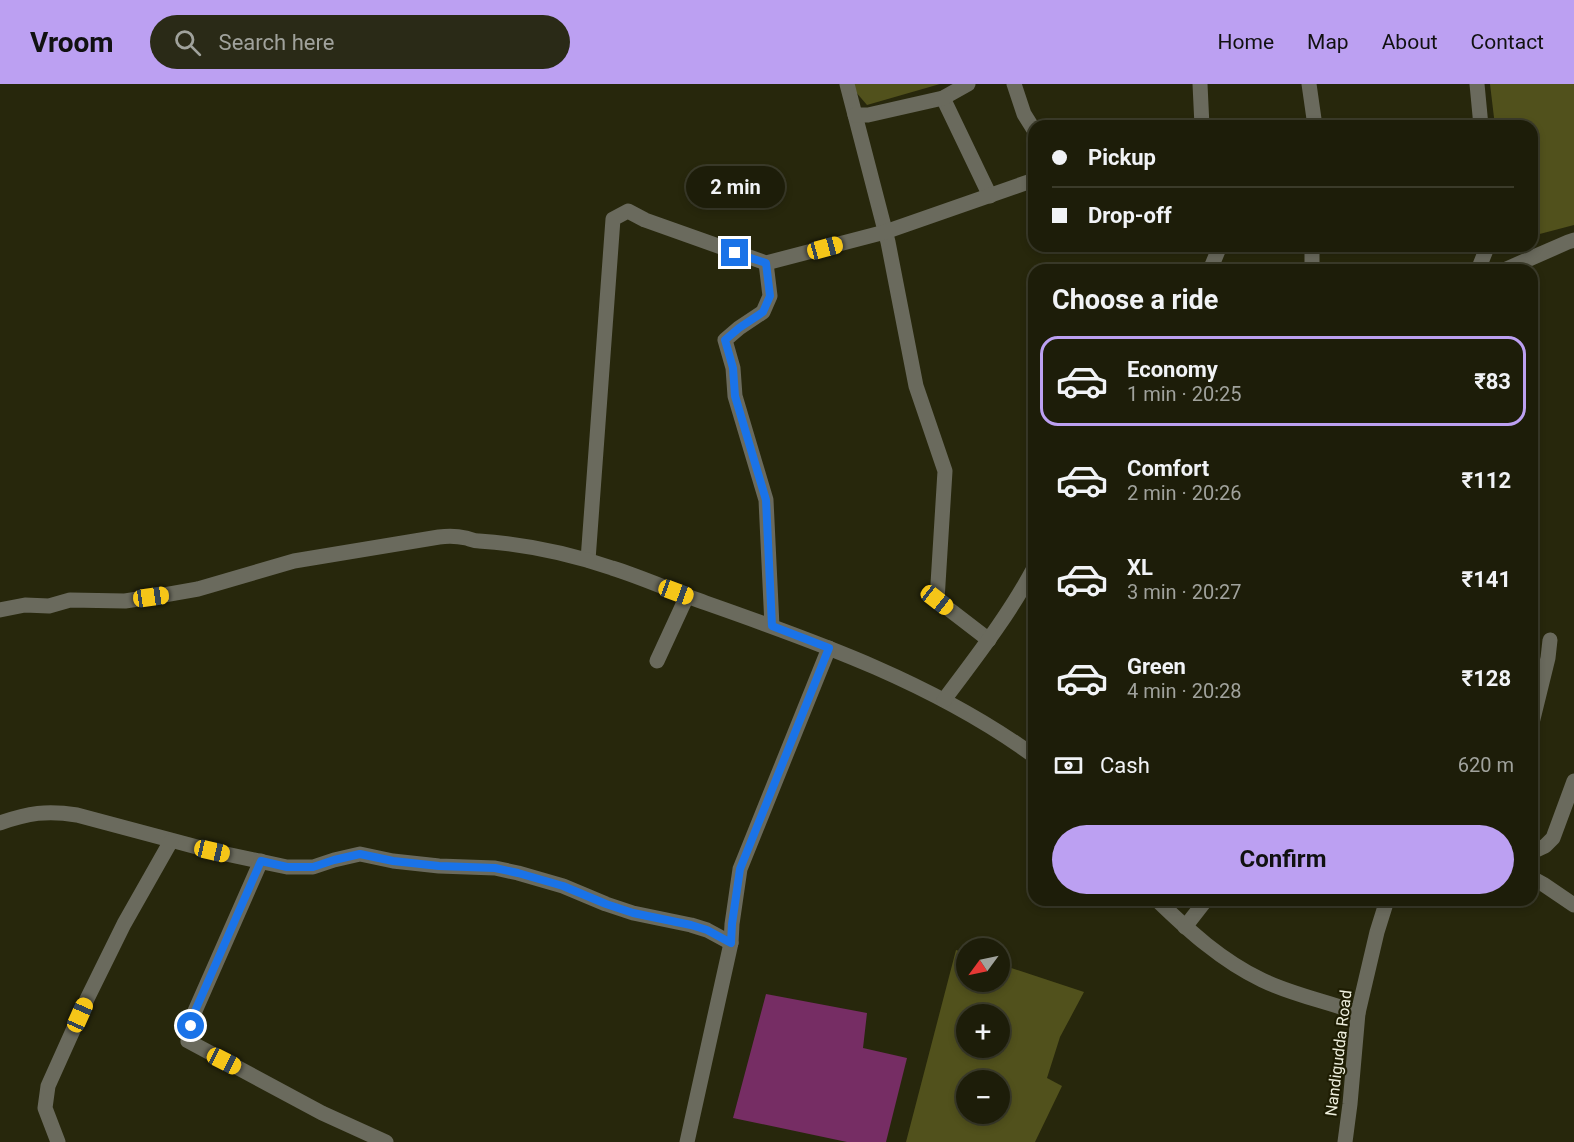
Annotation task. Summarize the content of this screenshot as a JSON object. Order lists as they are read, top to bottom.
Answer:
{
  "streets": {
    "street": ["Nandigudda Road"]
  },
  "north": "bottom left",
  "page": {
    "header": "Vroom",
    "search": "Search here",
    "nav": [
      "Home",
      "Map",
      "About",
      "Contact"
    ],
    "banner": ["Pickup", "Drop-off"],
    "bubble": "2 min",
    "heading": "Choose a ride",
    "list": [
      {
        "name": "Economy",
        "note": "1 min · 20:25",
        "value": "₹83"
      },
      {
        "name": "Comfort",
        "note": "2 min · 20:26",
        "value": "₹112"
      },
      {
        "name": "XL",
        "note": "3 min · 20:27",
        "value": "₹141"
      },
      {
        "name": "Green",
        "note": "4 min · 20:28",
        "value": "₹128"
      }
    ],
    "pay": ["Cash", "620 m"],
    "buttons": "Confirm",
    "map_buttons": ["+", "−"]
  }
}
